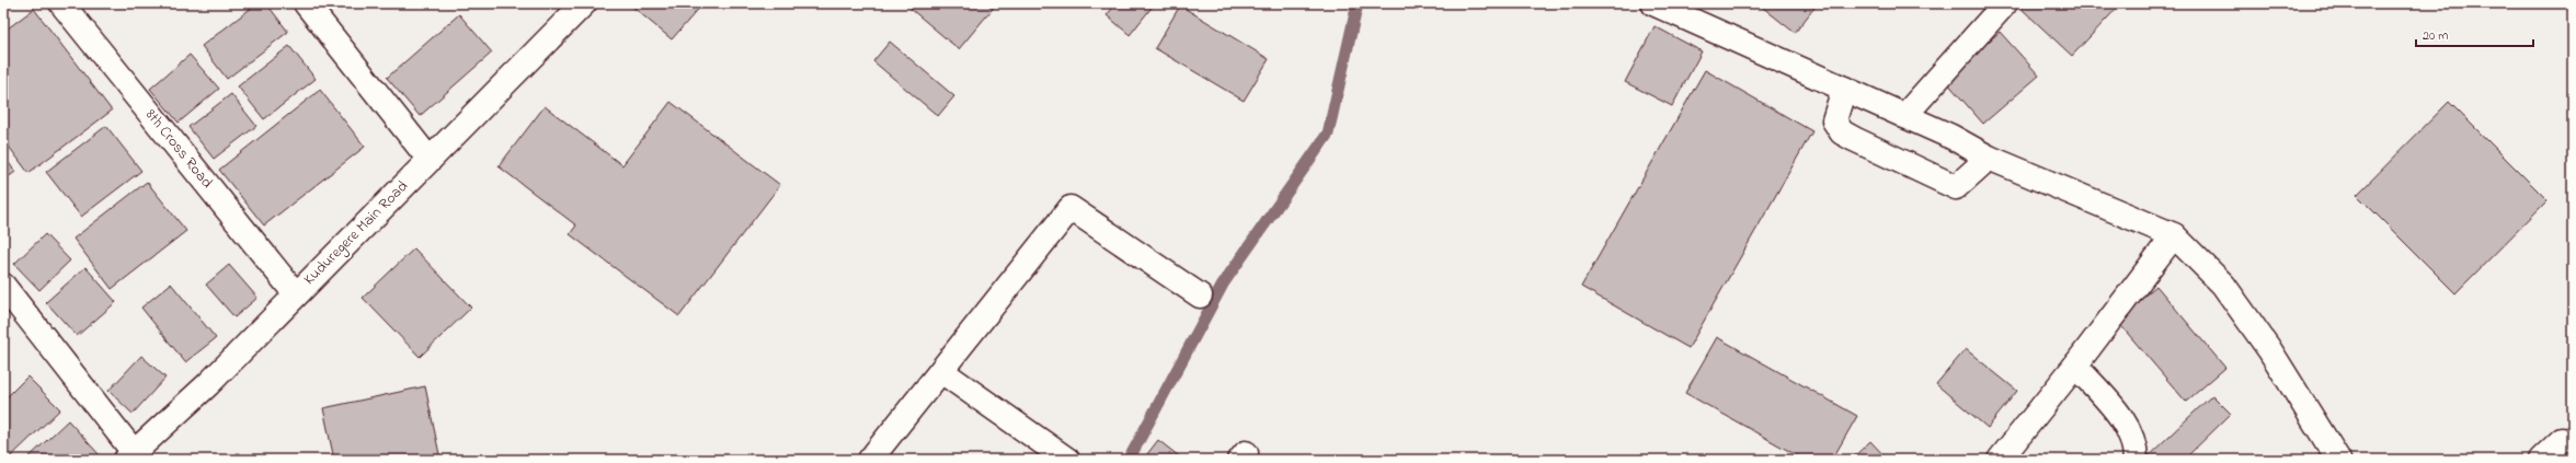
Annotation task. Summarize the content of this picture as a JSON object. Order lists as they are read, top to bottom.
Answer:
{
  "streets": {
    "street": ["8th Cross Road", "Kuduregere Main Road"]
  },
  "crossings": [
    ["8th Cross Road", "Kuduregere Main Road"]
  ],
  "scale_bar": "20 m"
}
